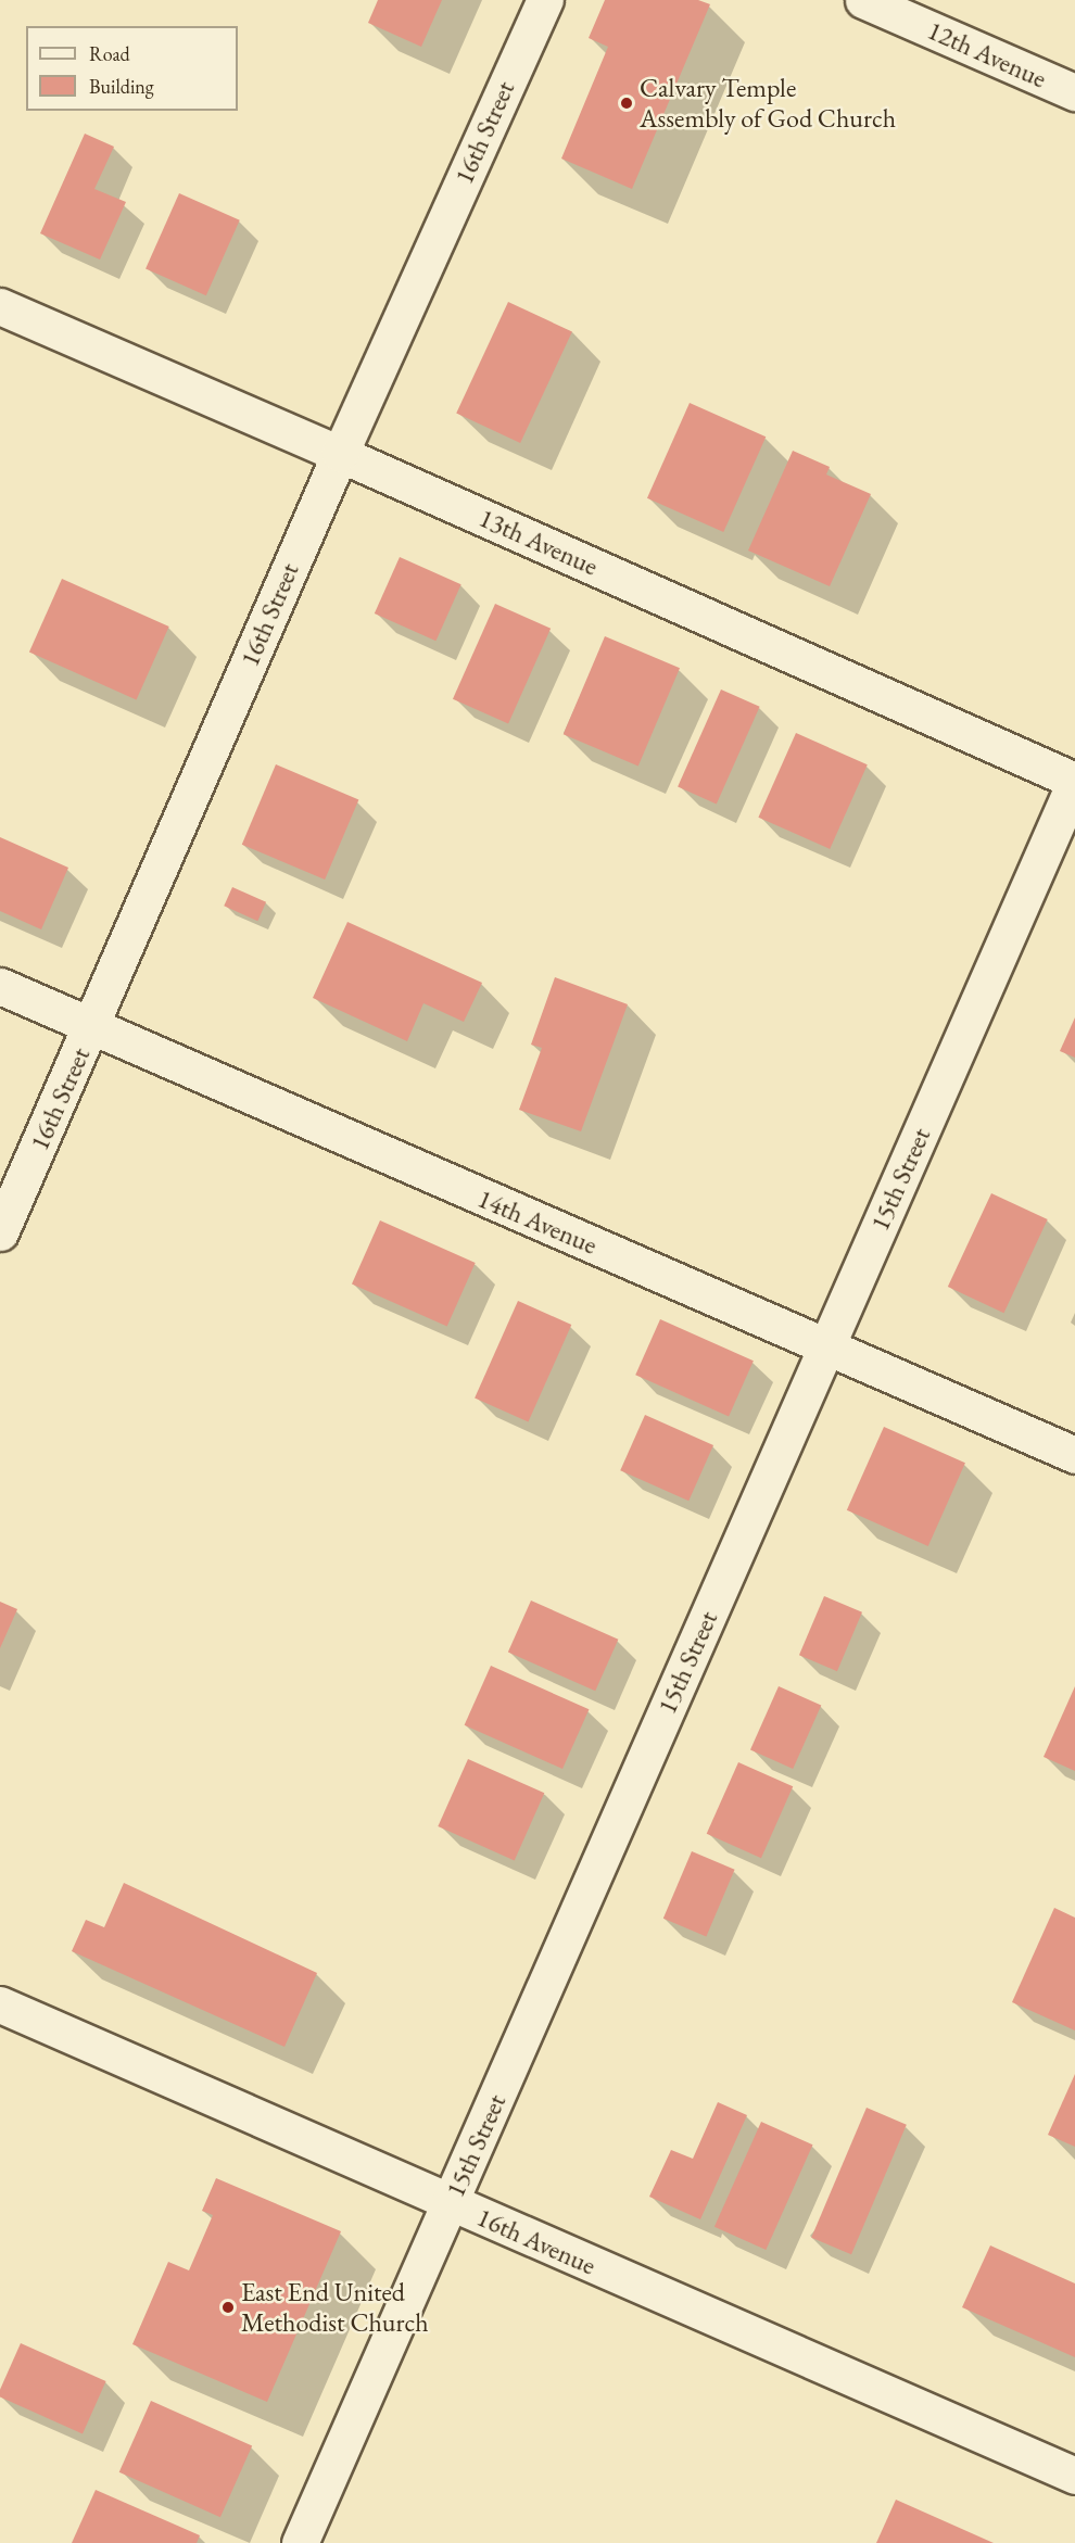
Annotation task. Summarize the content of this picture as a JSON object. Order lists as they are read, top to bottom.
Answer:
{
  "streets": {
    "street": [
      "12th Avenue",
      "16th Street",
      "13th Avenue",
      "15th Street",
      "14th Avenue",
      "16th Avenue"
    ]
  },
  "crossings": [
    ["16th Street", "13th Avenue"],
    ["16th Street", "14th Avenue"],
    ["13th Avenue", "15th Street"],
    ["15th Street", "14th Avenue"],
    ["15th Street", "16th Avenue"]
  ],
  "places": ["Calvary Temple Assembly of God Church", "East End United Methodist Church"],
  "legend": ["Road", "Building"]
}
